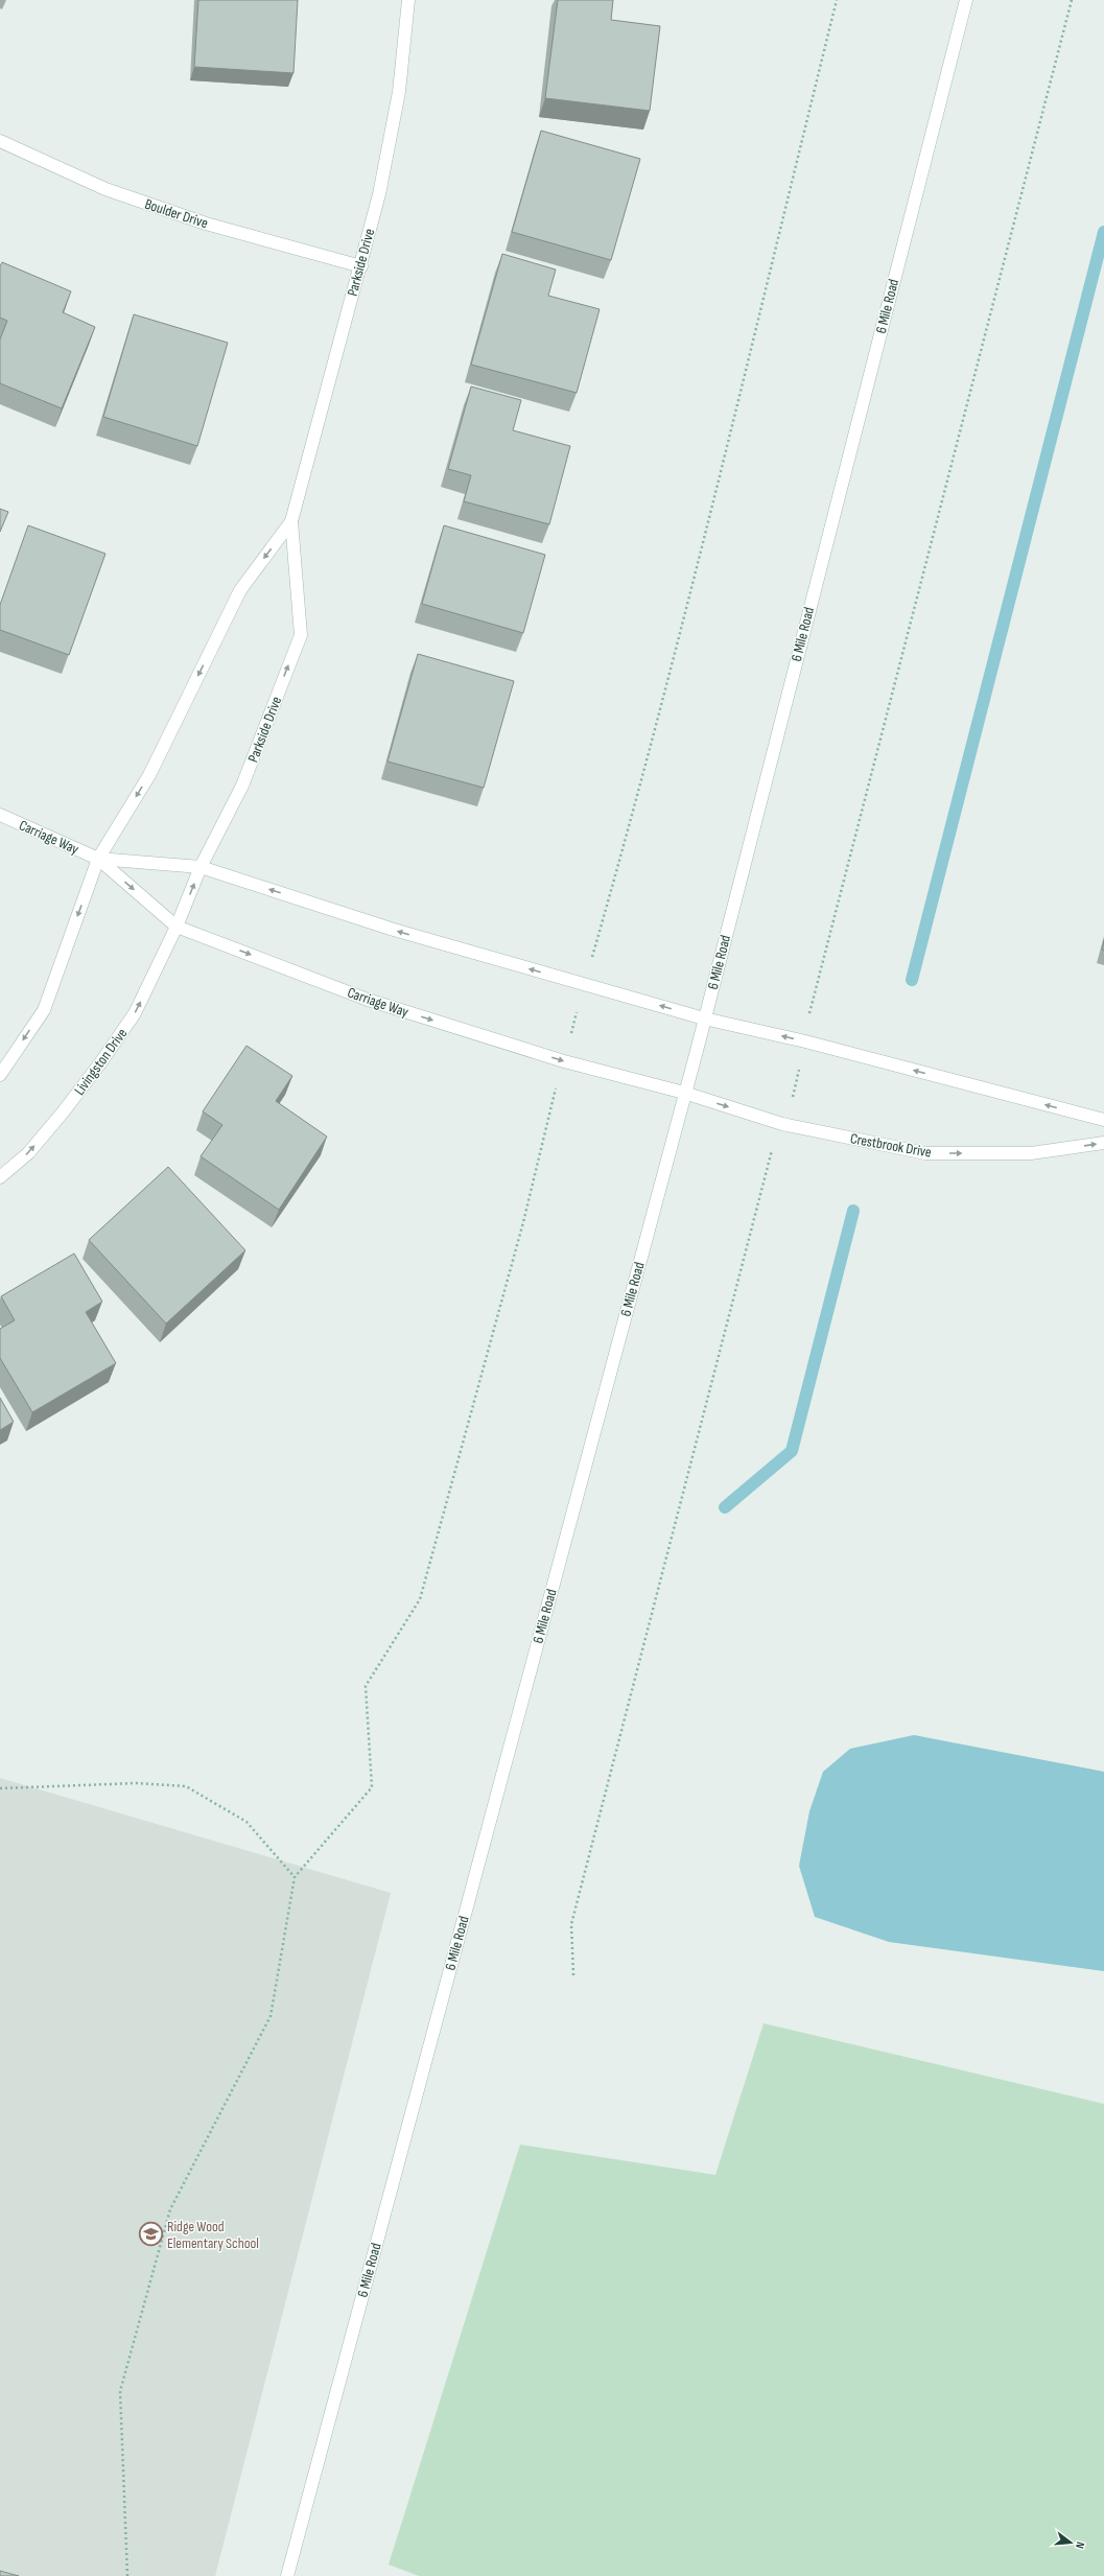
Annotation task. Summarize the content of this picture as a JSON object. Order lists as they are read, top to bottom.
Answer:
{
  "streets": {
    "street": [
      "Boulder Drive",
      "Parkside Drive",
      "6 Mile Road",
      "Carriage Way",
      "Livingston Drive",
      "Crestbrook Drive"
    ]
  },
  "crossings": [
    ["Boulder Drive", "Parkside Drive"],
    ["Parkside Drive", "Carriage Way"],
    ["Parkside Drive", "Livingston Drive"],
    ["6 Mile Road", "Carriage Way"],
    ["6 Mile Road", "Crestbrook Drive"],
    ["Carriage Way", "Livingston Drive"],
    ["Carriage Way", "Crestbrook Drive"]
  ],
  "places": {
    "school or university": ["Ridge Wood Elementary School"]
  },
  "north": "right"
}
